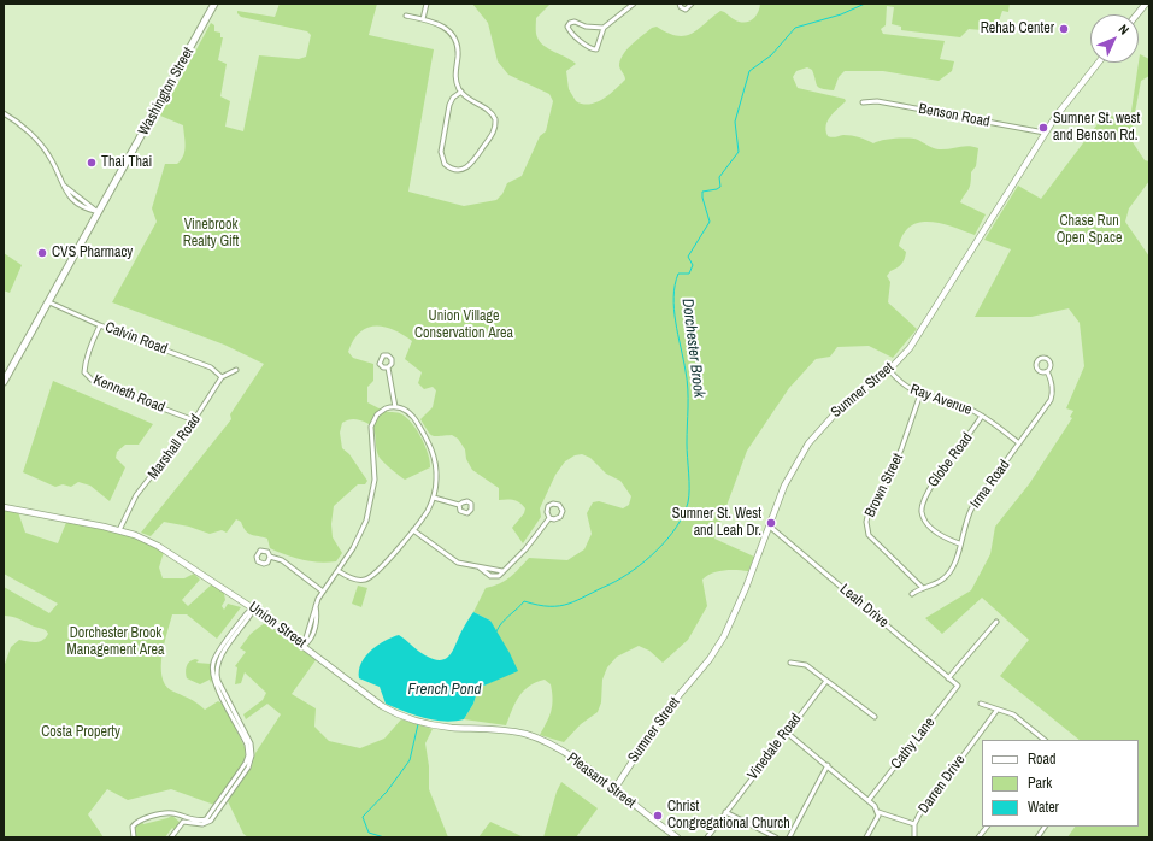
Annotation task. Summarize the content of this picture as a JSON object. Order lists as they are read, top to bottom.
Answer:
{
  "streets": {
    "main road": [
      "Washington Street",
      "Sumner Street",
      "Union Street",
      "Pleasant Street"
    ],
    "street": [
      "Benson Road",
      "Calvin Road",
      "Kenneth Road",
      "Ray Avenue",
      "Marshall Road",
      "Globe Road",
      "Irma Road",
      "Brown Street",
      "Leah Drive",
      "Cathy Lane",
      "Vinedale Road",
      "Darren Drive"
    ]
  },
  "crossings": [
    ["Washington Street", "Calvin Road"],
    ["Benson Road", "Sumner Street"],
    ["Calvin Road", "Kenneth Road"],
    ["Calvin Road", "Marshall Road"],
    ["Sumner Street", "Ray Avenue"],
    ["Sumner Street", "Leah Drive"],
    ["Sumner Street", "Pleasant Street"],
    ["Kenneth Road", "Marshall Road"],
    ["Ray Avenue", "Globe Road"],
    ["Ray Avenue", "Irma Road"],
    ["Ray Avenue", "Brown Street"],
    ["Marshall Road", "Union Street"],
    ["Globe Road", "Irma Road"],
    ["Irma Road", "Brown Street"],
    ["Leah Drive", "Cathy Lane"],
    ["Union Street", "Pleasant Street"]
  ],
  "water": ["Dorchester Brook", "French Pond"],
  "parks": [
    "Chase Run Open Space",
    "Vinebrook Realty Gift",
    "Union Village Conservation Area",
    "Dorchester Brook Management Area",
    "Costa Property"
  ],
  "places": [
    "Rehab Center",
    "Sumner St. west and Benson Rd.",
    "Thai Thai",
    "CVS Pharmacy",
    "Sumner St. West and Leah Dr.",
    "Christ Congregational Church"
  ],
  "legend": ["Road", "Park", "Water"],
  "north": "top right"
}
